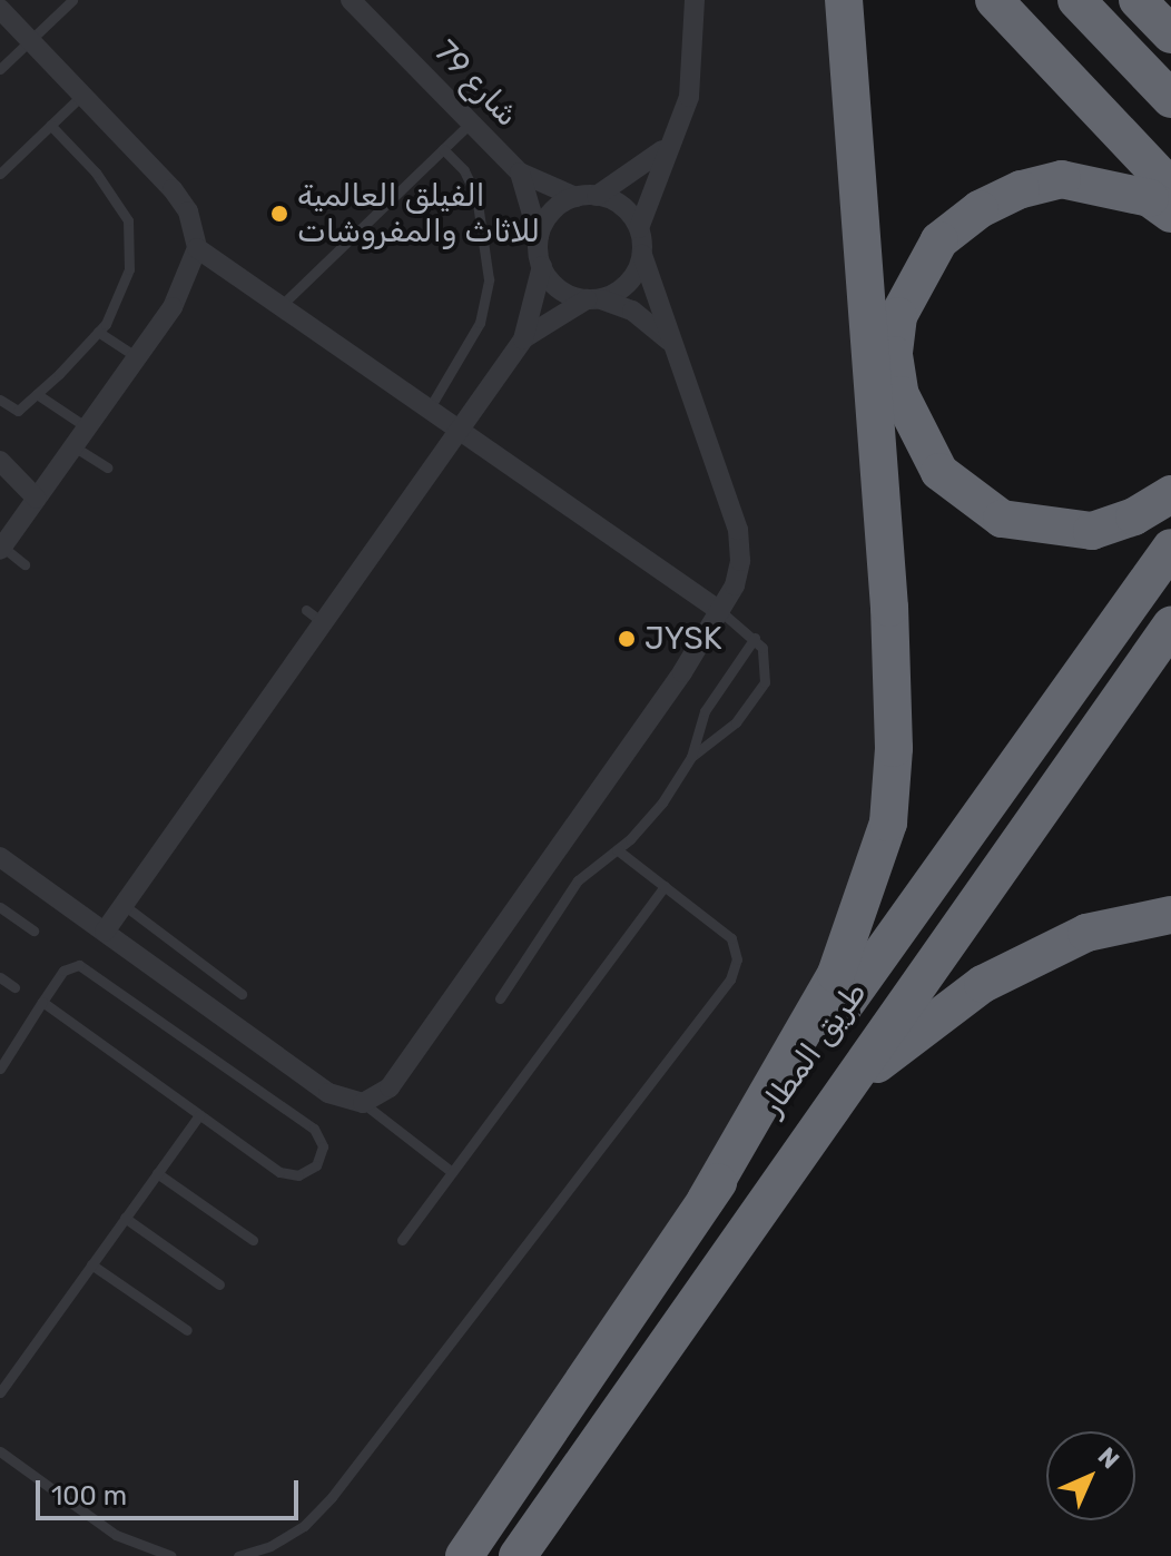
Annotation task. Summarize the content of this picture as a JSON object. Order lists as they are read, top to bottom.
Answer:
{
  "streets": {
    "highway": ["طريق المطار"],
    "street": ["شارع 79"]
  },
  "places": ["الفيلق العالمية للاثاث والمفروشات", "JYSK"],
  "scale_bar": "100 m",
  "north": "top right"
}
